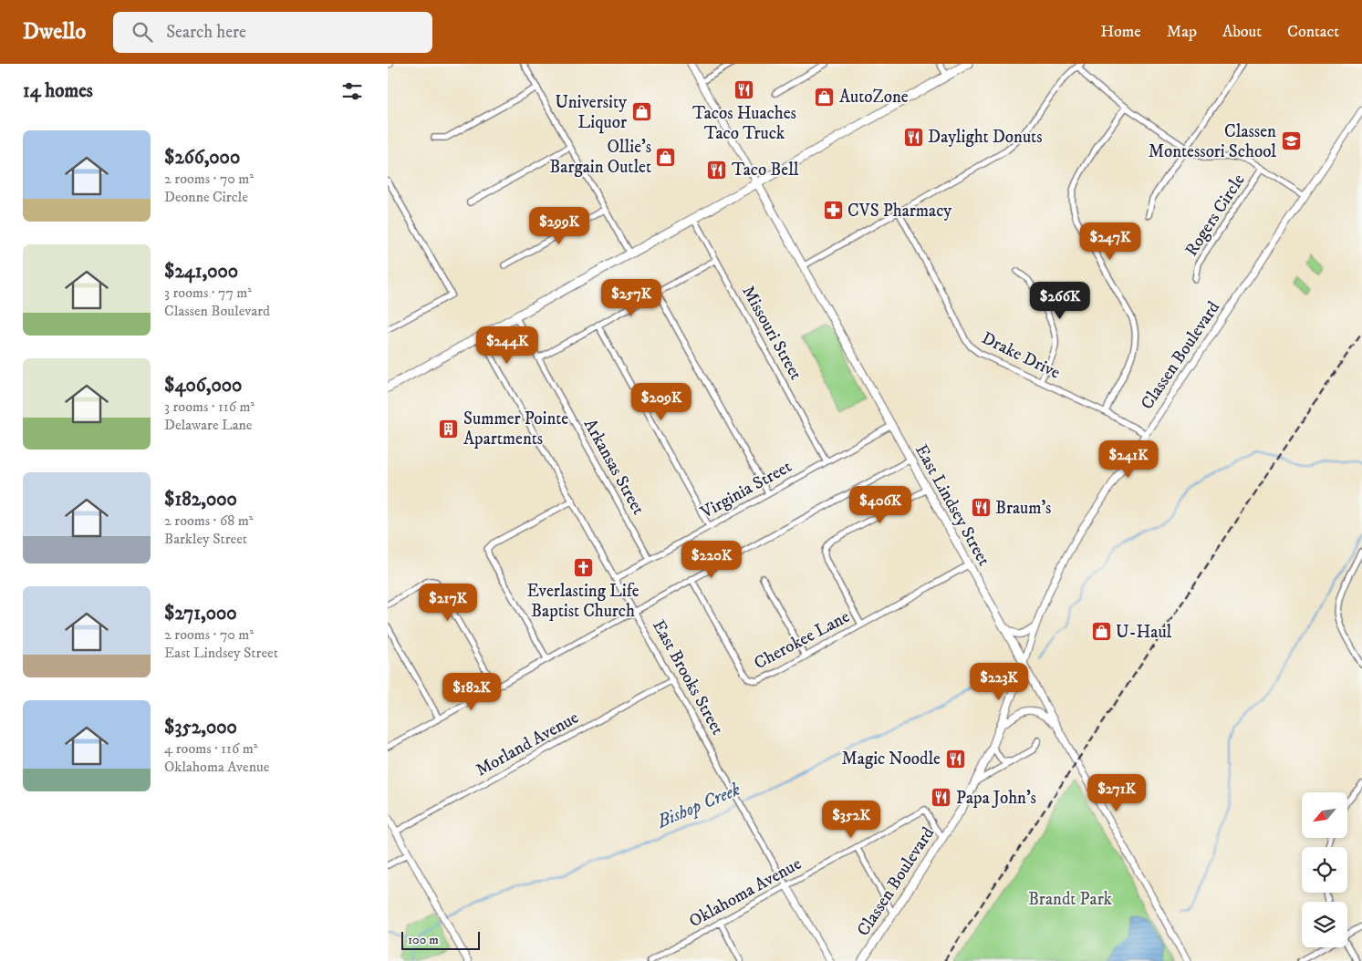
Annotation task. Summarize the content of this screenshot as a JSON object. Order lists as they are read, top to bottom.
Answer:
{
  "streets": {
    "main road": ["Classen Boulevard", "East Lindsey Street"],
    "street": [
      "Rogers Circle",
      "Missouri Street",
      "Drake Drive",
      "Arkansas Street",
      "Virginia Street",
      "Cherokee Lane",
      "East Brooks Street",
      "Morland Avenue",
      "Oklahoma Avenue"
    ]
  },
  "crossings": [
    ["Missouri Street", "Virginia Street"],
    ["Drake Drive", "Classen Boulevard"],
    ["Classen Boulevard", "East Lindsey Street"],
    ["Classen Boulevard", "Oklahoma Avenue"],
    ["Arkansas Street", "Virginia Street"],
    ["Virginia Street", "East Lindsey Street"],
    ["Virginia Street", "East Brooks Street"],
    ["East Lindsey Street", "Cherokee Lane"],
    ["East Brooks Street", "Morland Avenue"],
    ["East Brooks Street", "Oklahoma Avenue"]
  ],
  "water": ["Bishop Creek"],
  "parks": ["Brandt Park"],
  "places": {
    "restaurant": [
      "Tacos Huaches Taco Truck",
      "Daylight Donuts",
      "Taco Bell",
      "Braum's",
      "Magic Noodle",
      "Papa John's"
    ],
    "shop": [
      "AutoZone",
      "University Liquor",
      "Ollie's Bargain Outlet",
      "U-Haul"
    ],
    "school or university": ["Classen Montessori School"],
    "pharmacy": ["CVS Pharmacy"],
    "building": ["Summer Pointe Apartments"],
    "church": ["Everlasting Life Baptist Church"]
  },
  "scale_bar": "100 m",
  "north": "bottom left",
  "page": {
    "header": "Dwello",
    "search": "Search here",
    "nav": [
      "Home",
      "Map",
      "About",
      "Contact"
    ],
    "heading": "14 homes",
    "list": [
      {
        "name": "$266,000",
        "note": "2 rooms · 70 m² · Deonne Circle"
      },
      {
        "name": "$241,000",
        "note": "3 rooms · 77 m² · Classen Boulevard"
      },
      {
        "name": "$406,000",
        "note": "3 rooms · 116 m² · Delaware Lane"
      },
      {
        "name": "$182,000",
        "note": "2 rooms · 68 m² · Barkley Street"
      },
      {
        "name": "$271,000",
        "note": "2 rooms · 70 m² · East Lindsey Street"
      },
      {
        "name": "$352,000",
        "note": "4 rooms · 116 m² · Oklahoma Avenue"
      }
    ],
    "price": [
      "$299K",
      "$247K",
      "$257K",
      "$266K",
      "$244K",
      "$209K",
      "$241K",
      "$406K",
      "$220K",
      "$217K",
      "$223K",
      "$182K",
      "$271K",
      "$352K"
    ],
    "scale": "100 m"
  }
}
